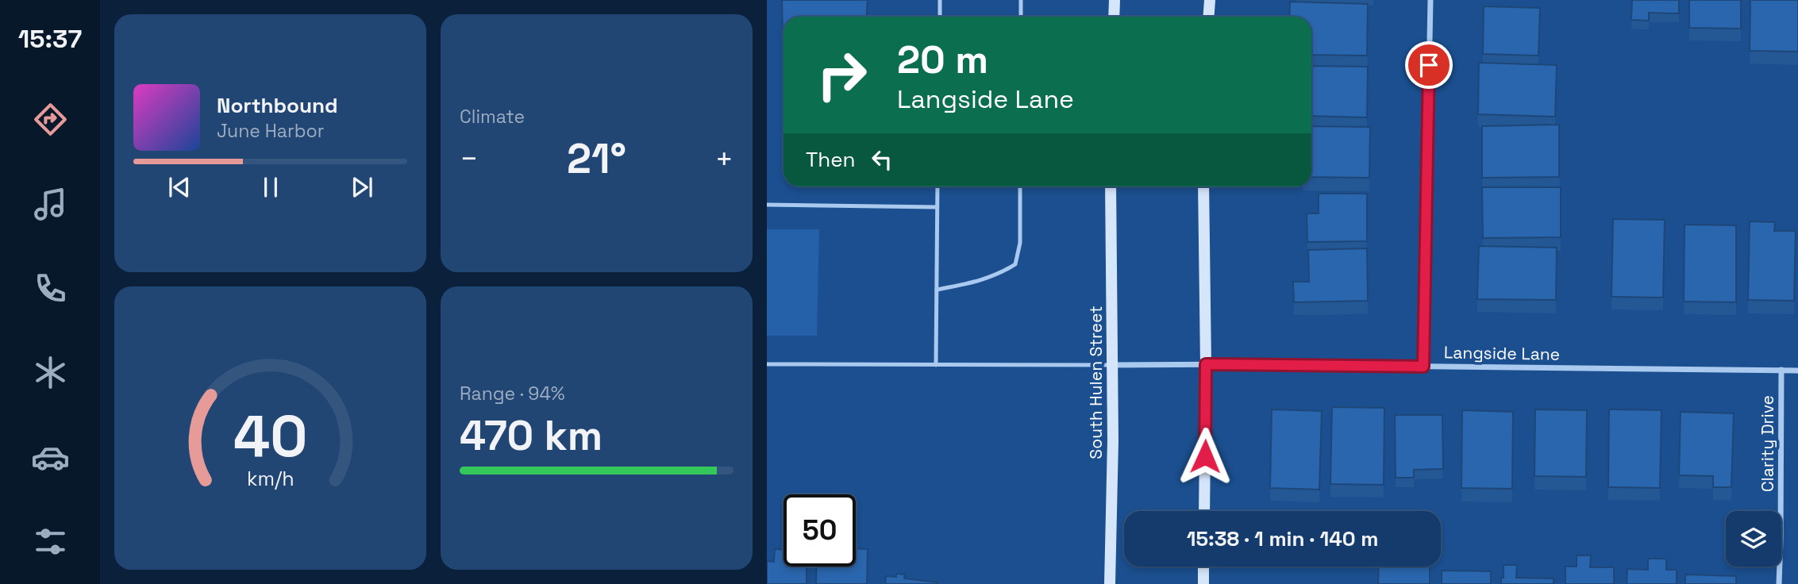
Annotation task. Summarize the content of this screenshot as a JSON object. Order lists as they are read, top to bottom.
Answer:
{
  "streets": {
    "main road": ["South Hulen Street"],
    "street": ["Langside Lane", "Clarity Drive"]
  },
  "crossings": [
    ["Langside Lane", "South Hulen Street"],
    ["Langside Lane", "Clarity Drive"]
  ],
  "page": {
    "tabs": "15:37",
    "tile": [
      "Climate",
      ["Range · 94%", "470 km"]
    ],
    "turn": ["20 m", "Langside Lane"],
    "song": ["Northbound", "June Harbor"],
    "then": "Then",
    "heat": ["−", "21°", "+"],
    "limit": "50",
    "trip": "15:38 · 1 min · 140 m",
    "gauge": ["40", "km/h"]
  }
}
